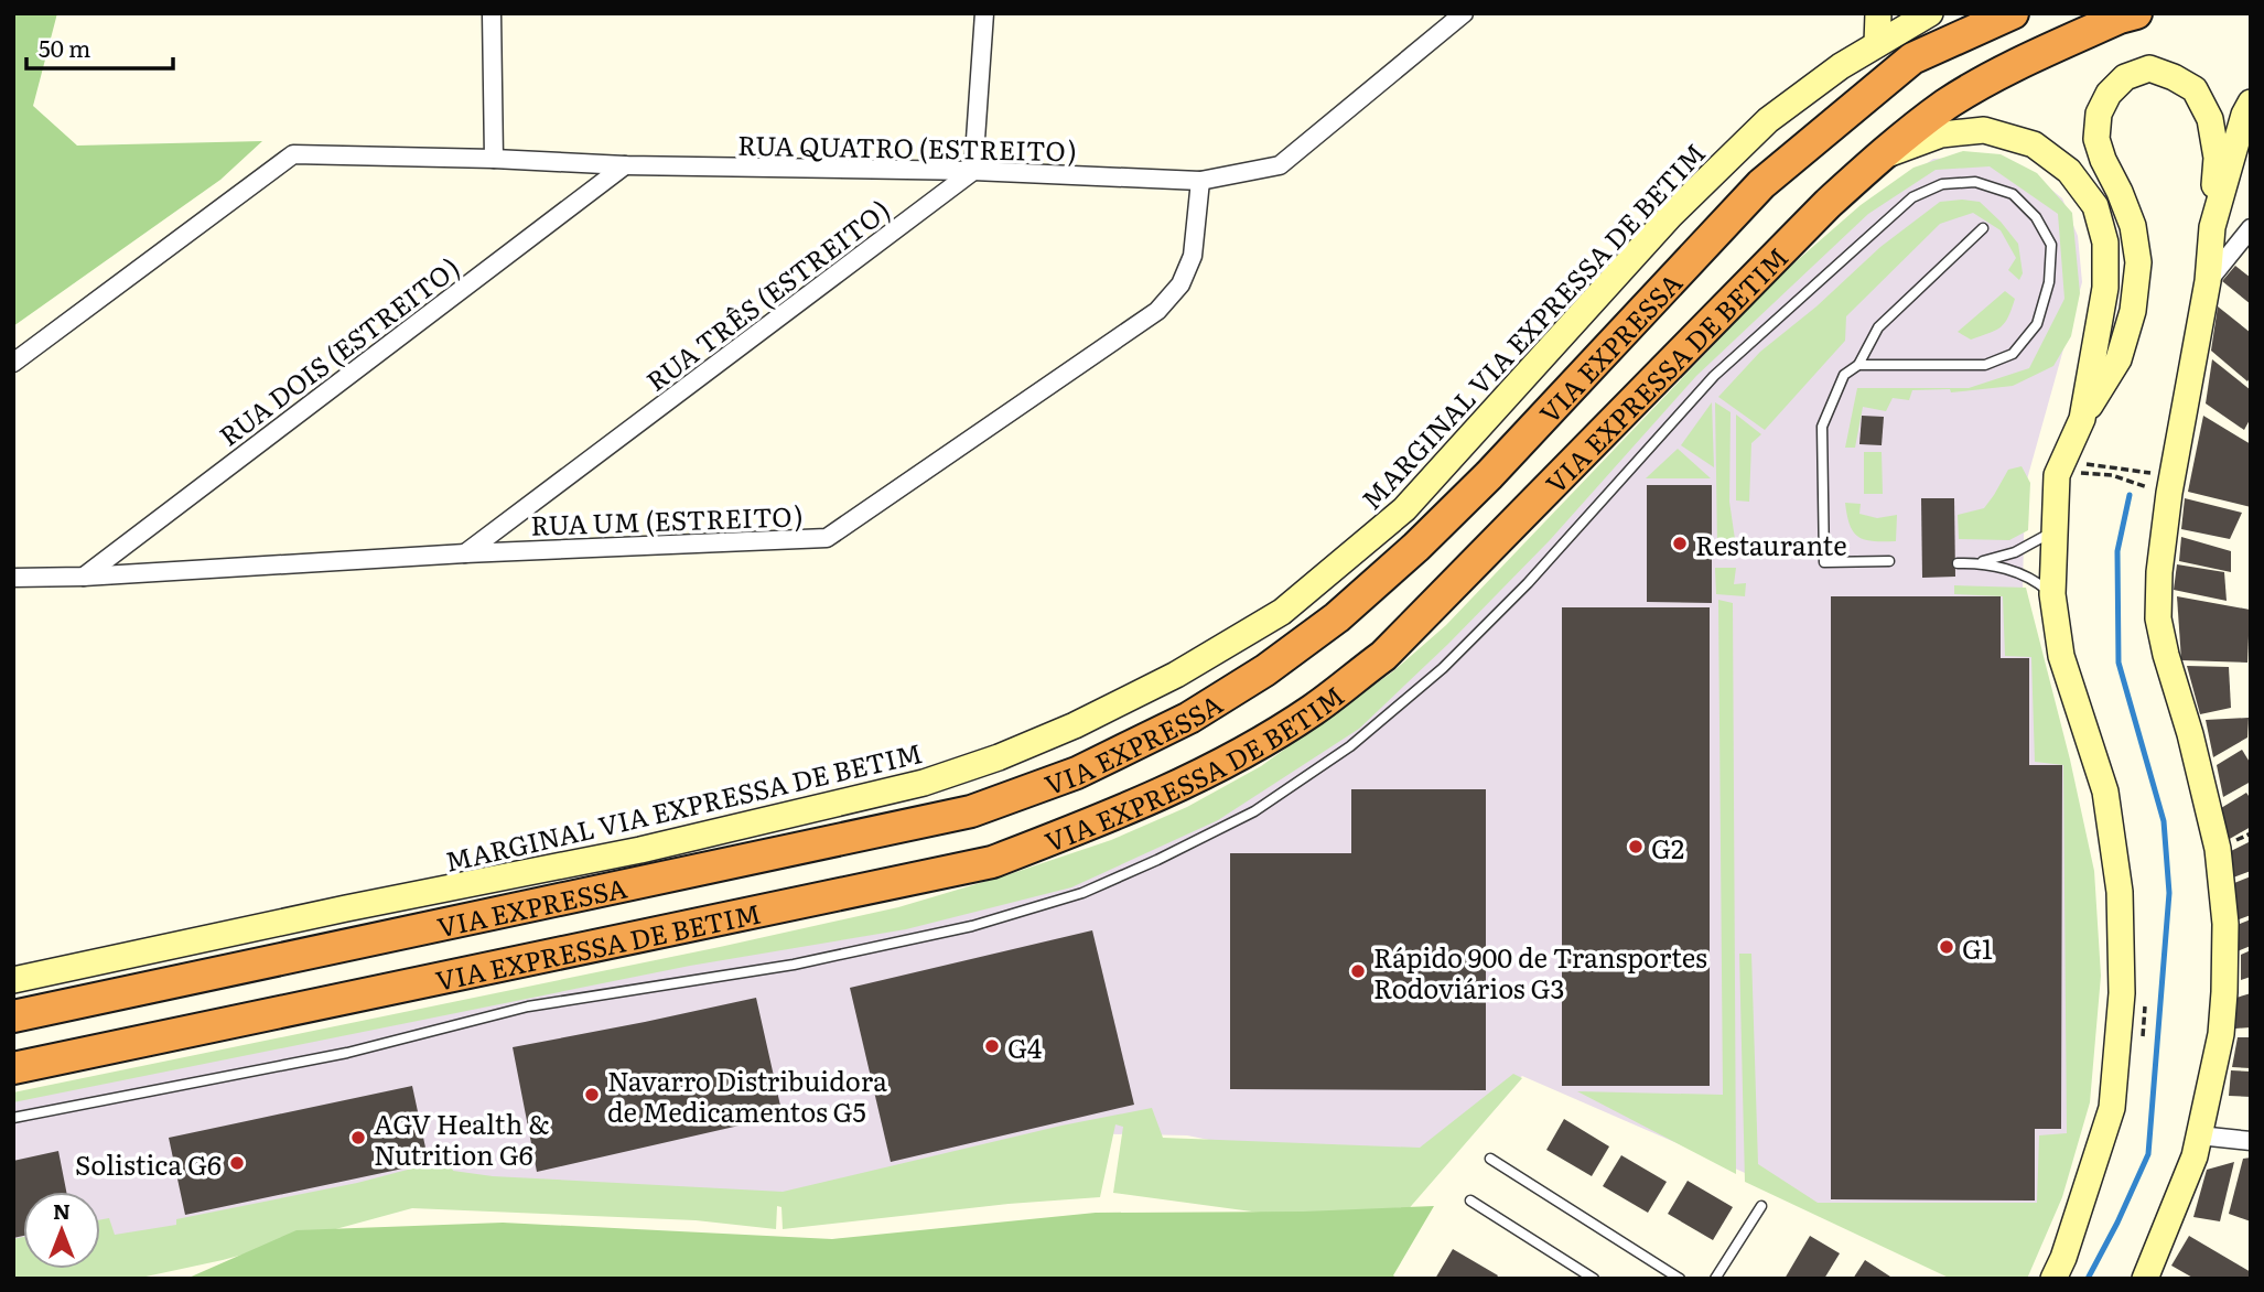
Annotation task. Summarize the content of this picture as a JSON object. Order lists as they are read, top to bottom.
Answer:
{
  "streets": {
    "highway": ["VIA EXPRESSA", "VIA EXPRESSA DE BETIM"],
    "main road": ["MARGINAL VIA EXPRESSA DE BETIM"],
    "street": [
      "RUA QUATRO (ESTREITO)",
      "RUA TRÊS (ESTREITO)",
      "RUA DOIS (ESTREITO)",
      "RUA UM (ESTREITO)"
    ]
  },
  "crossings": [
    ["RUA QUATRO (ESTREITO)", "RUA TRÊS (ESTREITO)"],
    ["RUA QUATRO (ESTREITO)", "RUA DOIS (ESTREITO)"],
    ["RUA QUATRO (ESTREITO)", "RUA UM (ESTREITO)"],
    ["RUA TRÊS (ESTREITO)", "RUA UM (ESTREITO)"],
    ["RUA DOIS (ESTREITO)", "RUA UM (ESTREITO)"]
  ],
  "places": [
    "Restaurante",
    "G2",
    "G1",
    "Rápido 900 de Transportes Rodoviários G3",
    "G4",
    "Navarro Distribuidora de Medicamentos G5",
    "AGV Health & Nutrition G6",
    "Solistica G6"
  ],
  "scale_bar": "50 m",
  "north": "top"
}
